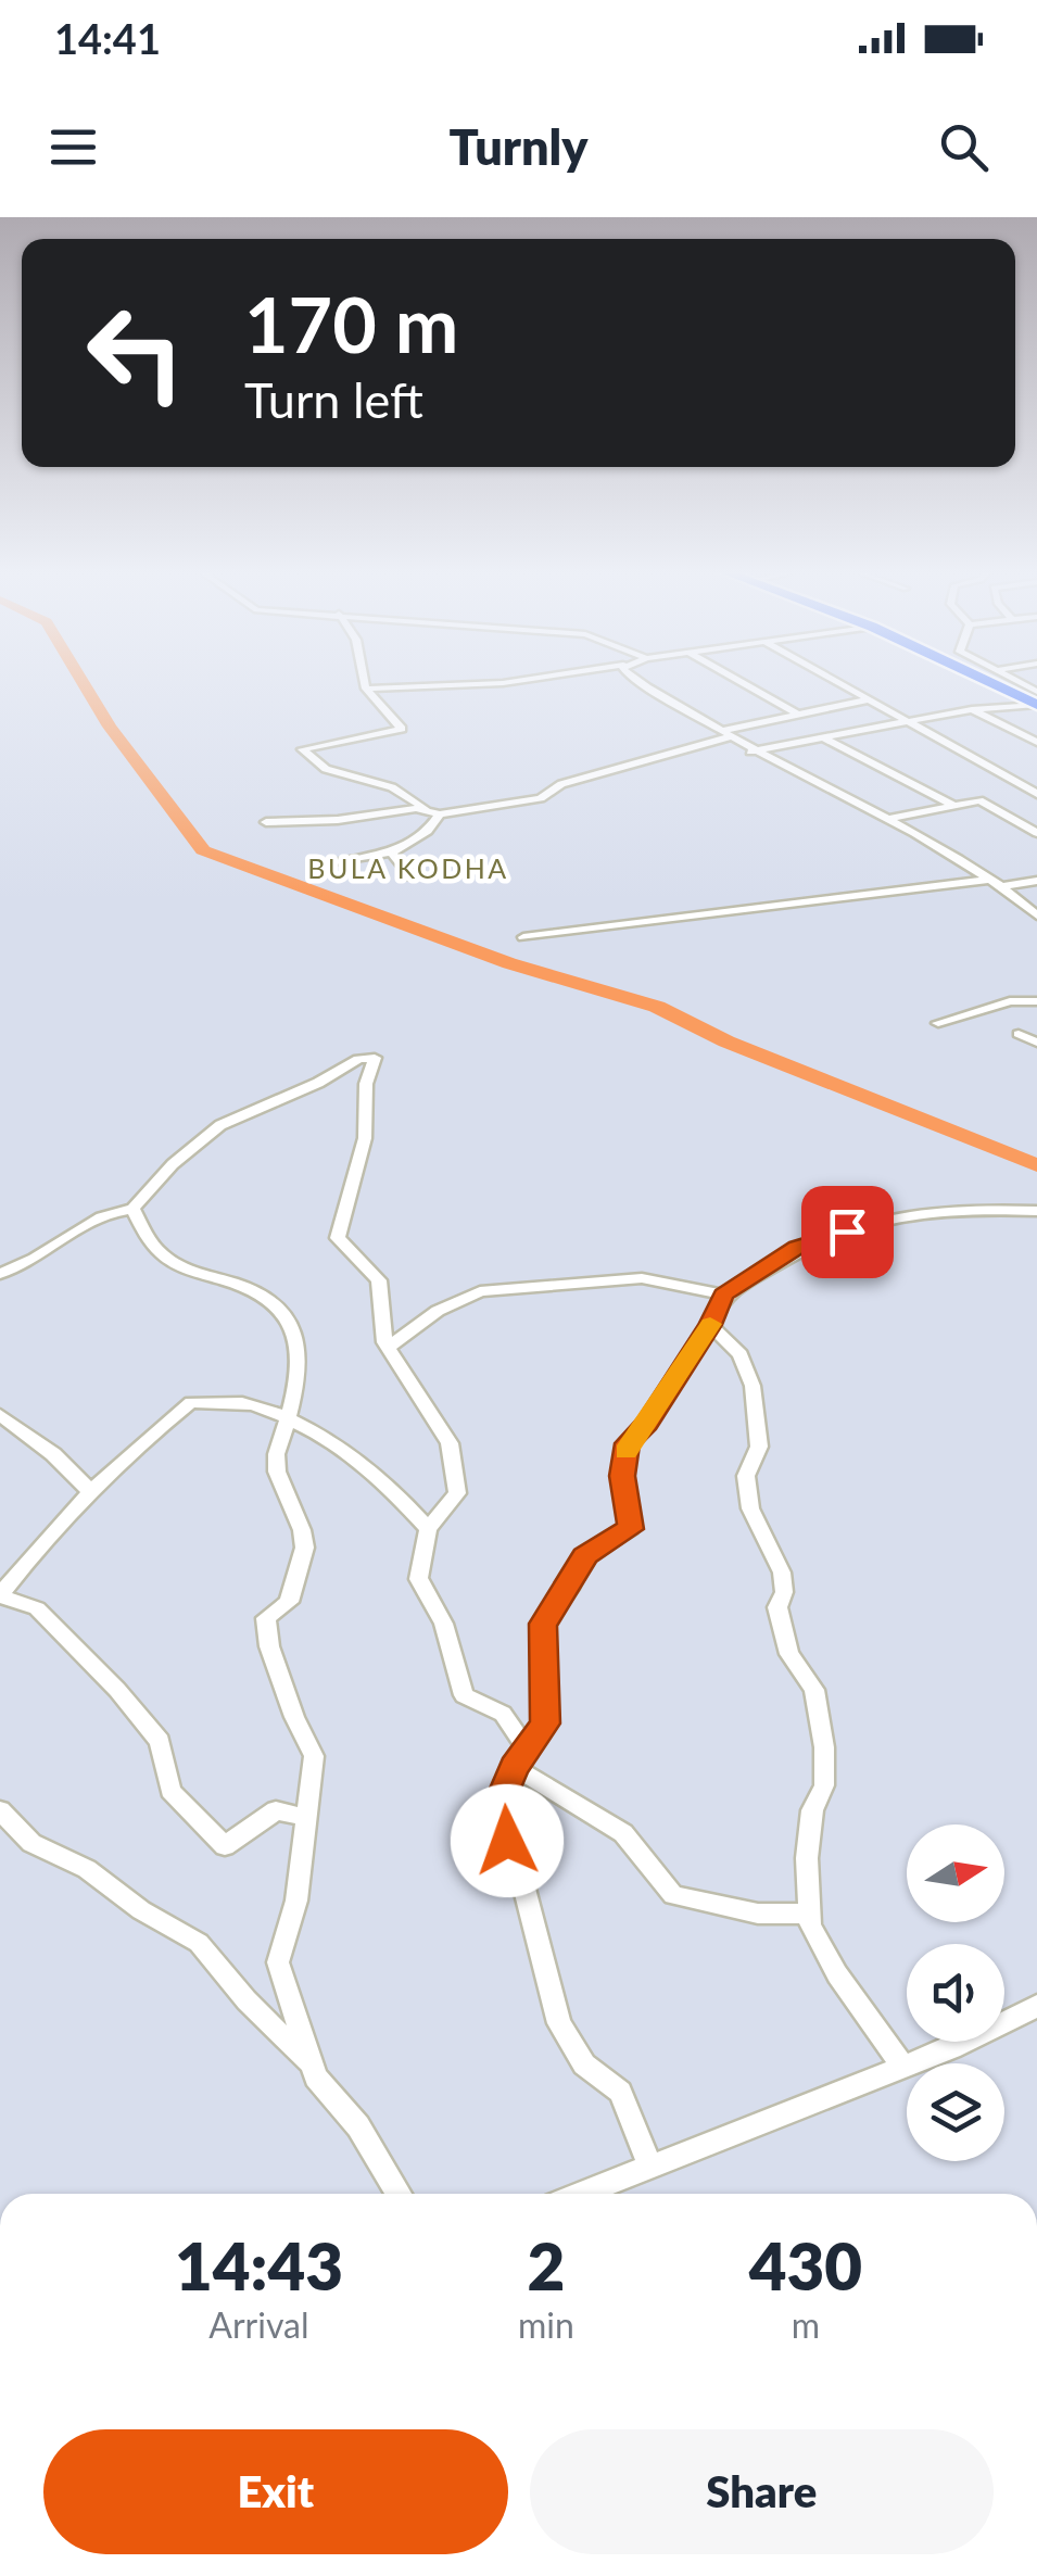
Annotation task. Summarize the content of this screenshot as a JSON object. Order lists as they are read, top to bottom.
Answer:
{
  "districts": ["BULA KODHA"],
  "north": "right",
  "page": {
    "status": "14:41",
    "header": "Turnly",
    "turn": ["170 m", "Turn left"],
    "eta": [
      "14:43",
      "Arrival",
      "2",
      "min",
      "430",
      "m"
    ],
    "buttons": ["Exit", "Share"]
  }
}
